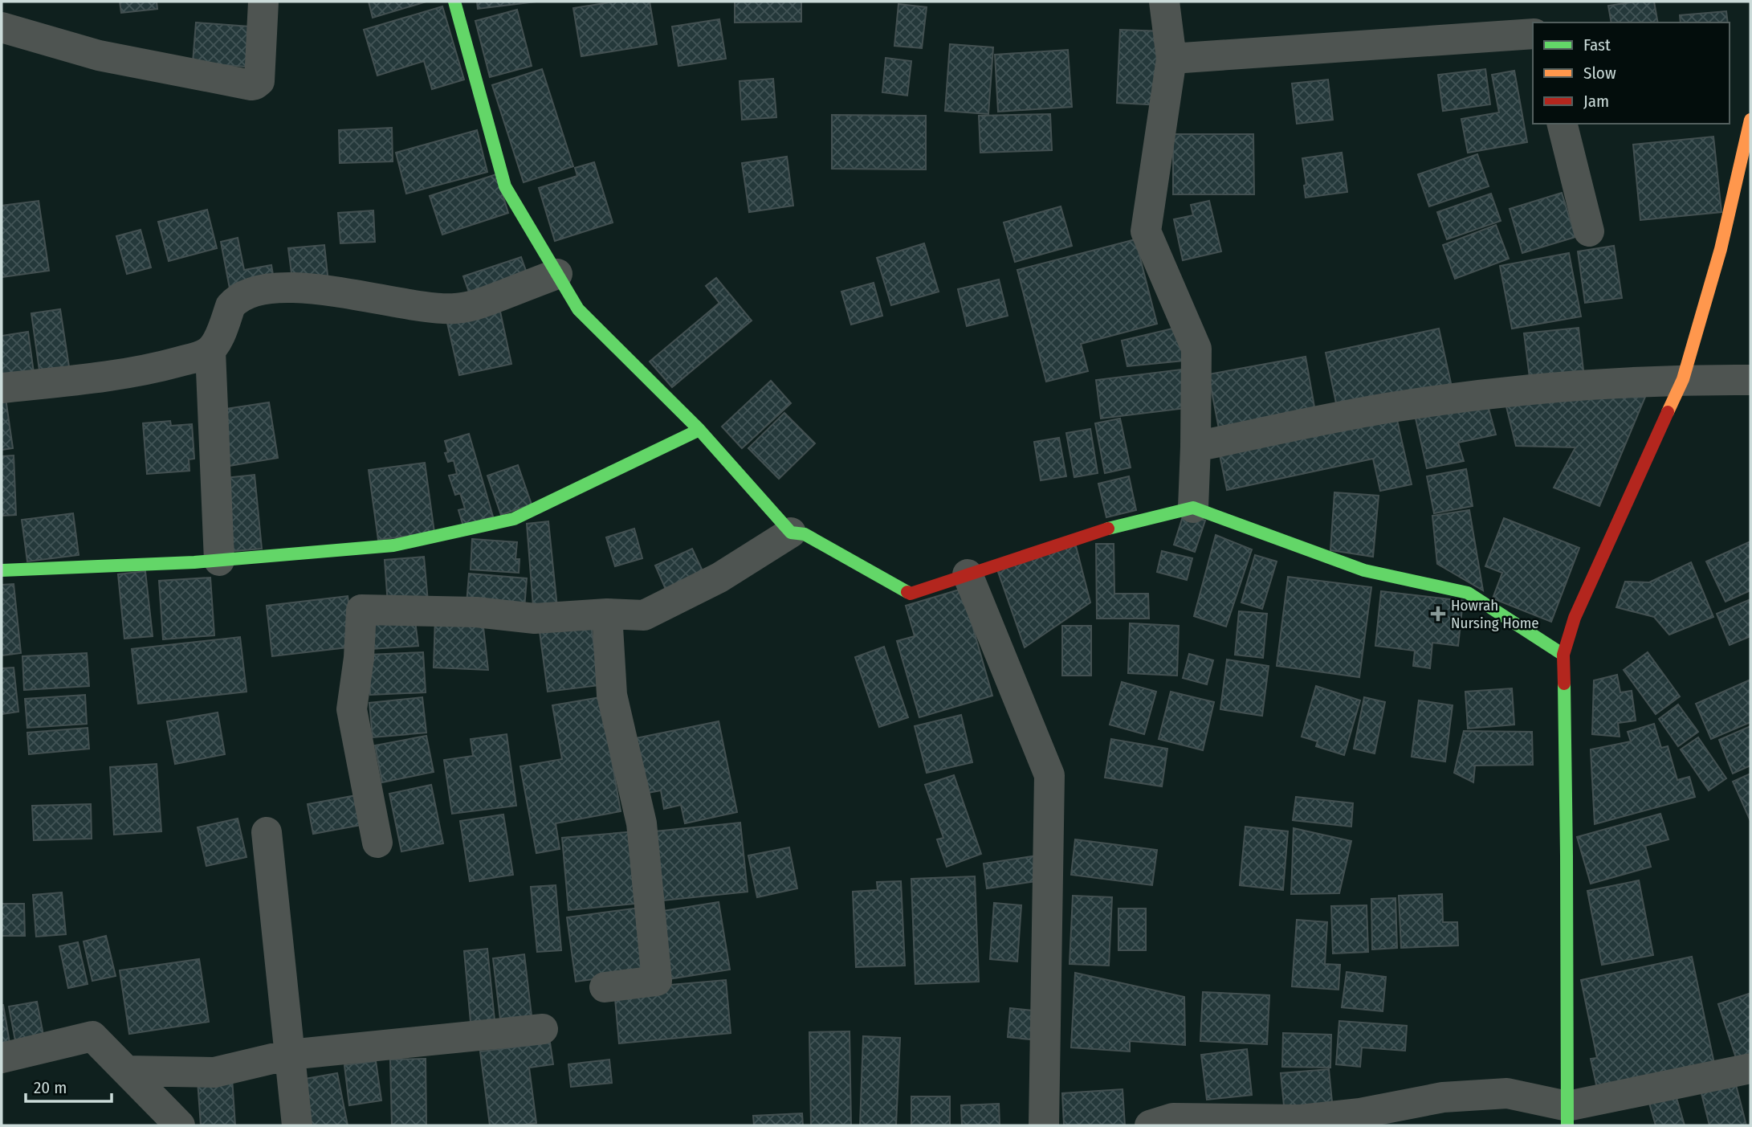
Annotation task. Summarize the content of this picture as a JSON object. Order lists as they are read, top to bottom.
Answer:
{
  "places": {
    "health": ["Howrah Nursing Home"]
  },
  "legend": ["Fast", "Slow", "Jam"],
  "scale_bar": "20 m"
}
